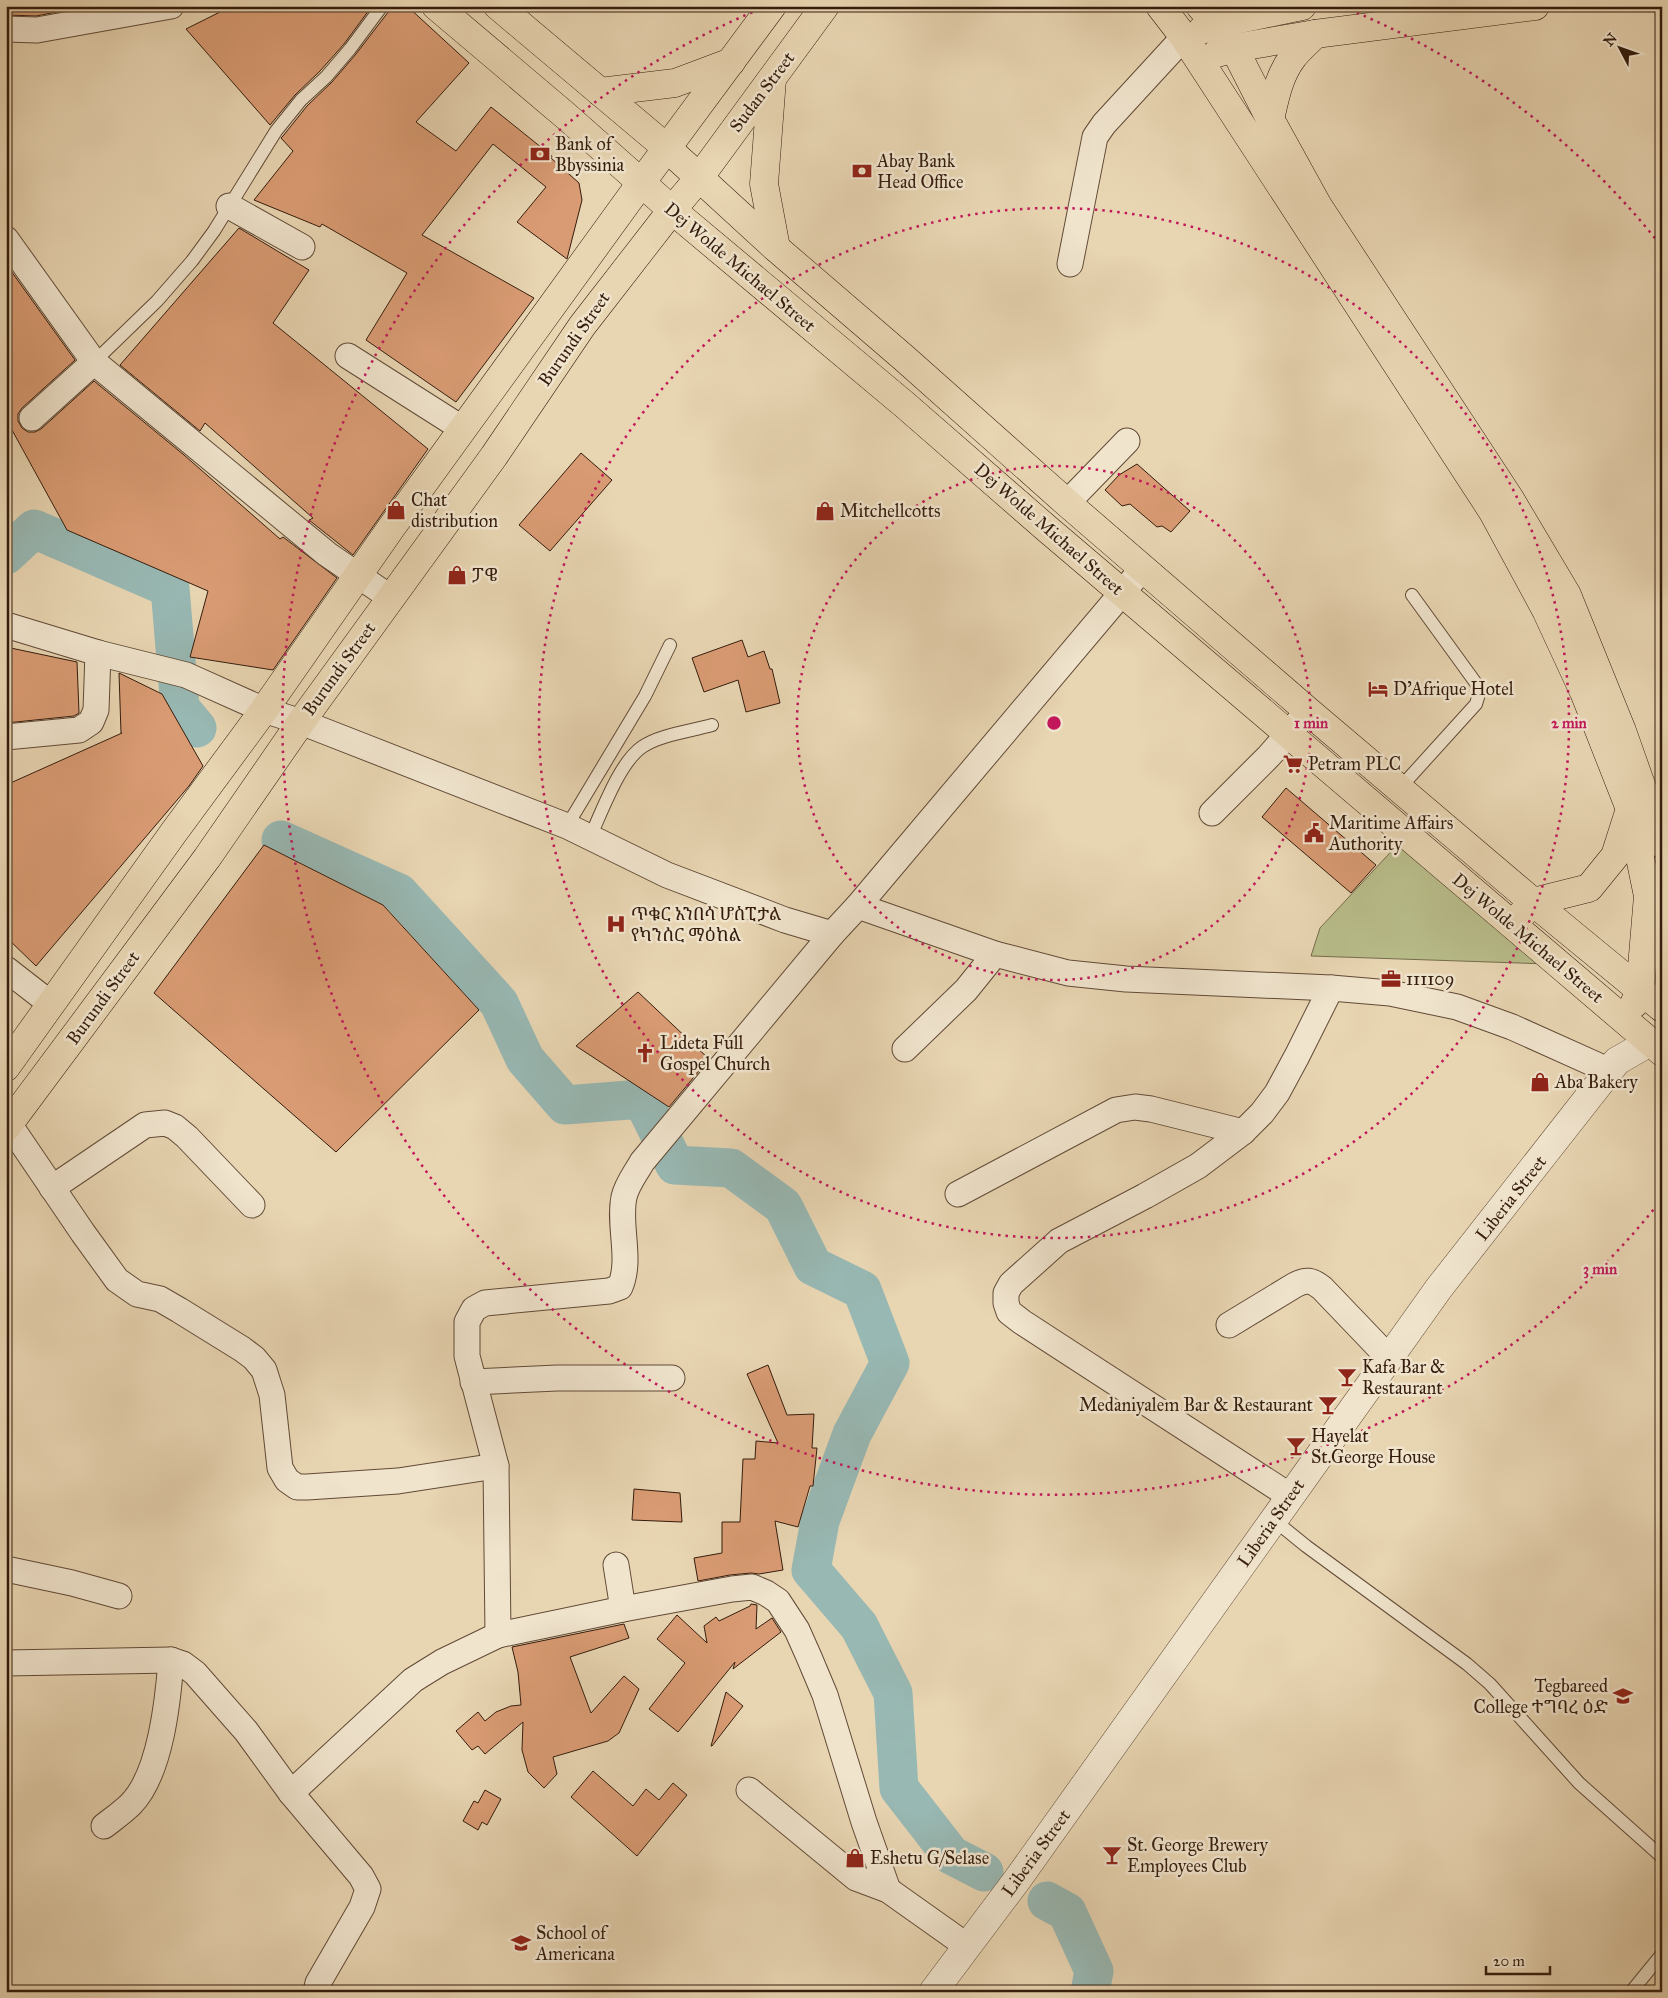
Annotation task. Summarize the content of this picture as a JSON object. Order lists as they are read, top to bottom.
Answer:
{
  "streets": {
    "main road": ["Sudan Street", "Dej Wolde Michael Street", "Burundi Street"],
    "street": ["Liberia Street"]
  },
  "crossings": [
    ["Sudan Street", "Dej Wolde Michael Street"],
    ["Sudan Street", "Burundi Street"],
    ["Dej Wolde Michael Street", "Burundi Street"],
    ["Dej Wolde Michael Street", "Liberia Street"]
  ],
  "places": {
    "bank": ["Bank of Bbyssinia", "Abay Bank Head Office"],
    "shop": [
      "Chat distribution",
      "Mitchellcotts",
      "ፓዌ",
      "Aba Bakery",
      "Eshetu G/Selase"
    ],
    "hotel": ["D'Afrique Hotel"],
    "supermarket": ["Petram PLC"],
    "public building": ["Maritime Affairs Authority"],
    "hospital": ["ጥቁር አንበሳ ሆስፒታል የካንሰር ማዕከል"],
    "office": ["111109"],
    "church": ["Lideta Full Gospel Church"],
    "bar": [
      "Kafa Bar & Restaurant",
      "Medaniyalem Bar & Restaurant",
      "Hayelat St.George House",
      "St. George Brewery Employees Club"
    ],
    "school or university": ["Tegbareed College ተግባረ ዕድ", "School of Americana"]
  },
  "scale_bar": "20 m",
  "north": "top left",
  "rings": ["1 min", "2 min", "3 min"]
}
